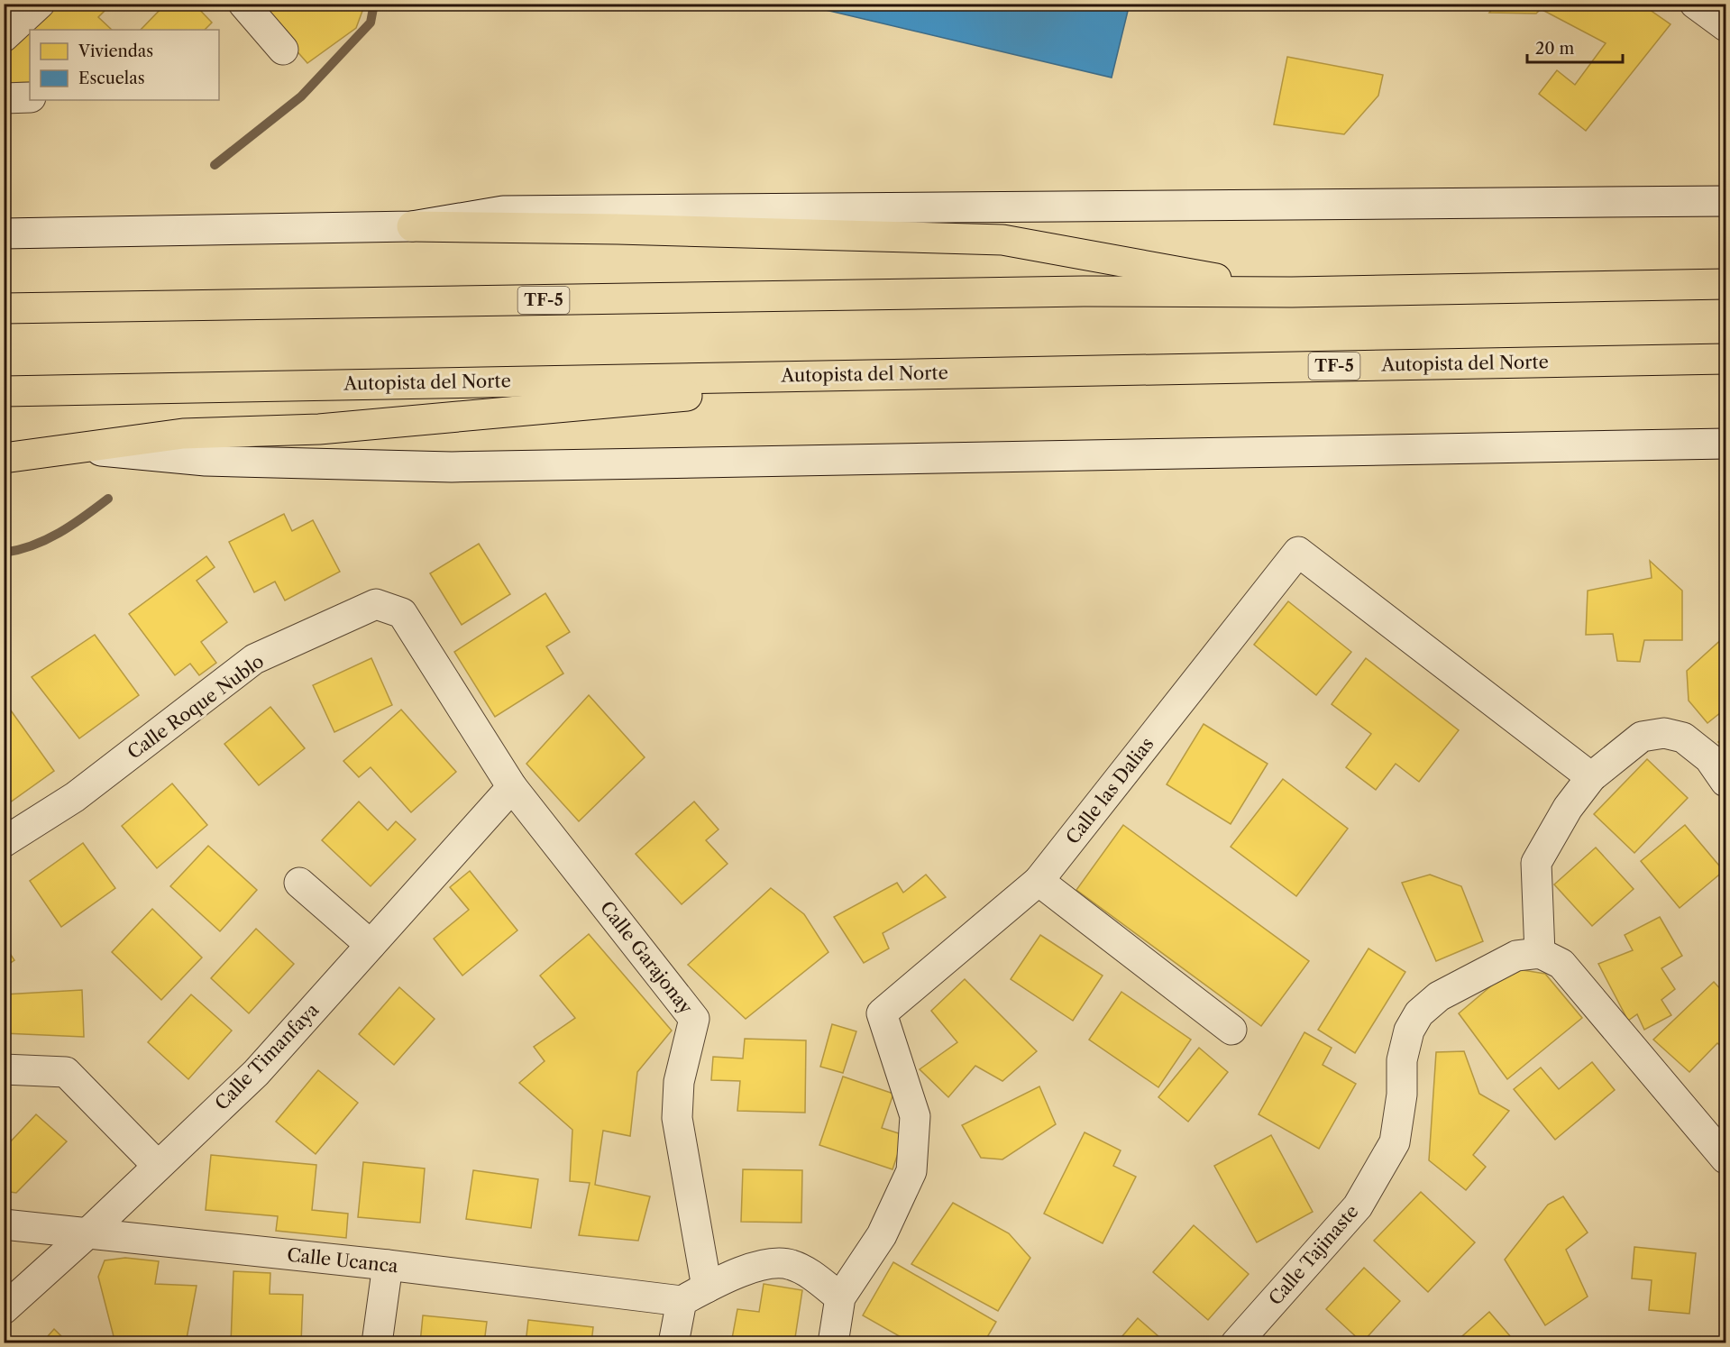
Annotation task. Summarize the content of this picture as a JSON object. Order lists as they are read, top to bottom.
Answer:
{
  "streets": {
    "highway": ["TF-5", "Autopista del Norte"],
    "street": [
      "Calle Roque Nublo",
      "Calle las Dalias",
      "Calle Garajonay",
      "Calle Timanfaya",
      "Calle Tajinaste",
      "Calle Ucanca"
    ]
  },
  "crossings": [
    ["Calle Roque Nublo", "Calle Garajonay"],
    ["Calle Garajonay", "Calle Timanfaya"],
    ["Calle Timanfaya", "Calle Ucanca"]
  ],
  "legend": ["Viviendas", "Escuelas"],
  "scale_bar": "20 m"
}
